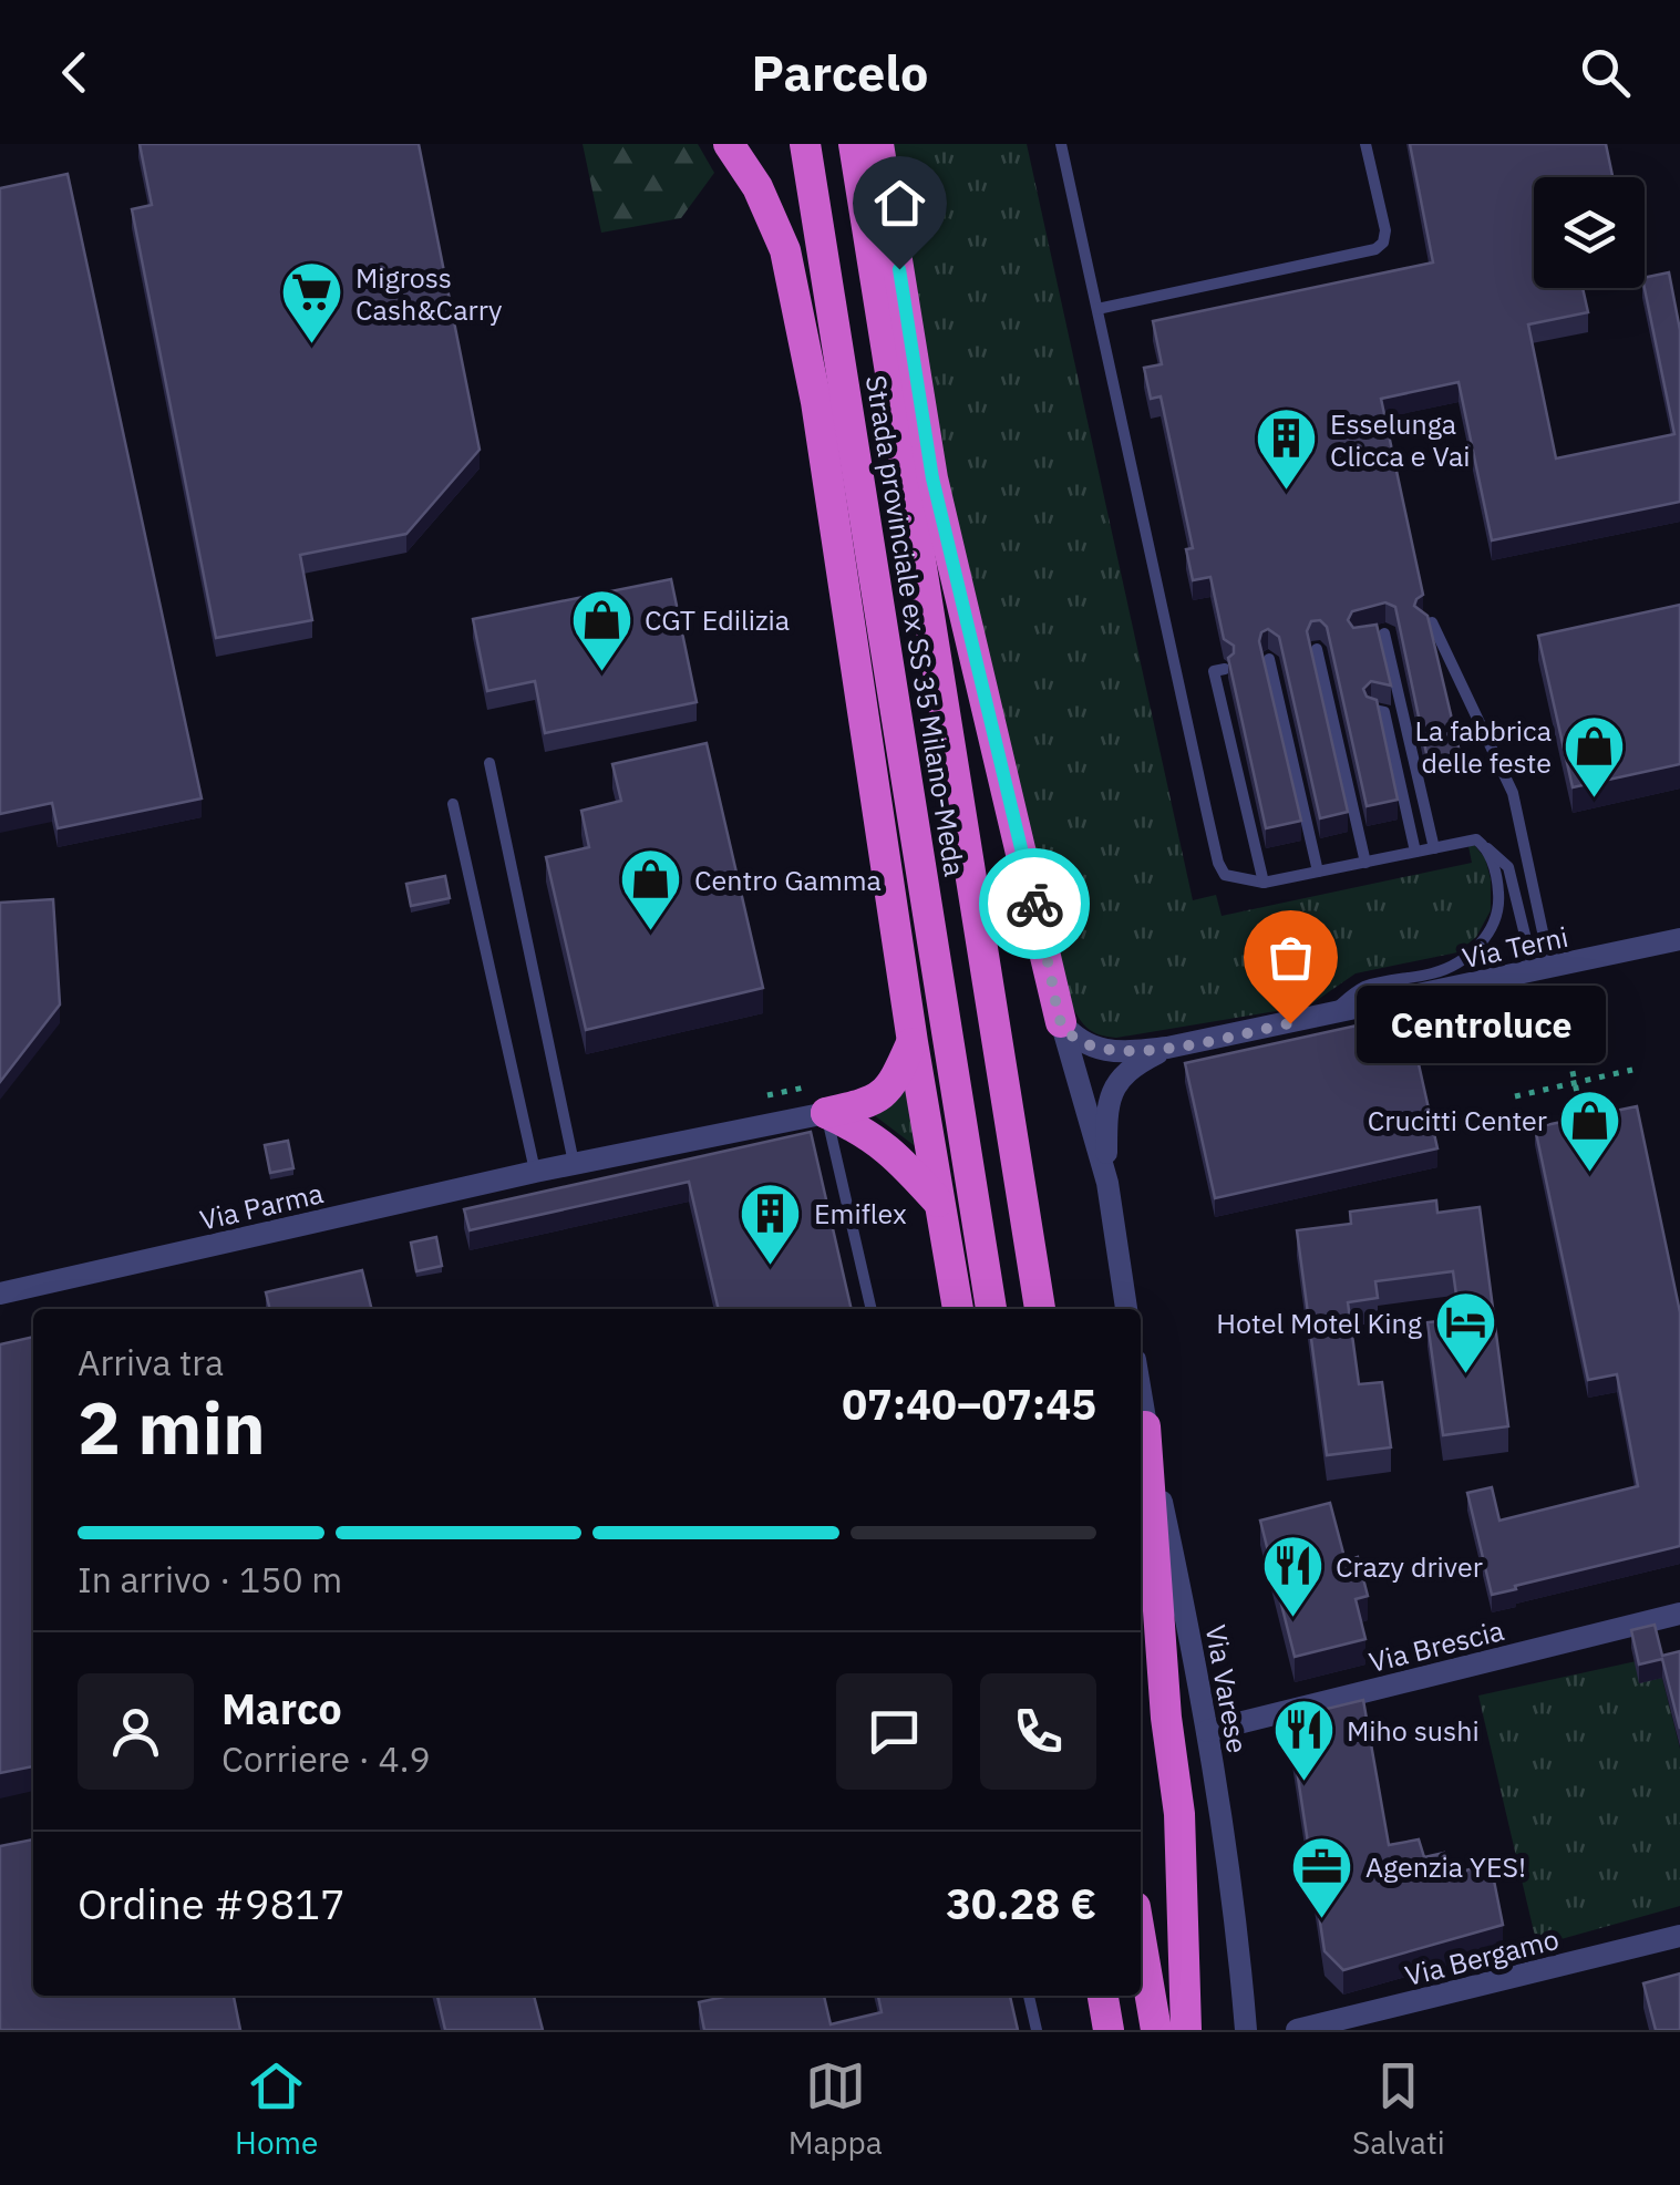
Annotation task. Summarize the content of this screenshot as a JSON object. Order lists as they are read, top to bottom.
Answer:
{
  "streets": {
    "highway": ["Strada provinciale ex SS 35 Milano-Meda"],
    "street": [
      "Via Terni",
      "Via Parma",
      "Via Brescia",
      "Via Varese",
      "Via Bergamo"
    ]
  },
  "crossings": [
    ["Via Brescia", "Via Varese"]
  ],
  "places": {
    "supermarket": ["Migross Cash&Carry"],
    "building": ["Esselunga Clicca e Vai", "Emiflex"],
    "shop": [
      "CGT Edilizia",
      "La fabbrica delle feste",
      "Centro Gamma",
      "Crucitti Center"
    ],
    "other": ["Centroluce"],
    "hotel": ["Hotel Motel King"],
    "restaurant": ["Crazy driver", "Miho sushi"],
    "office": ["Agenzia YES!"]
  },
  "page": {
    "header": "Parcelo",
    "bubble": "Centroluce",
    "heading": ["2 min", "Arriva tra", "07:40–07:45"],
    "panel": [
      "Marco",
      "Corriere · 4.9",
      "Ordine #9817",
      "30.28 €"
    ],
    "bar": "In arrivo · 150 m",
    "tabs": ["Home", "Mappa", "Salvati"]
  }
}
